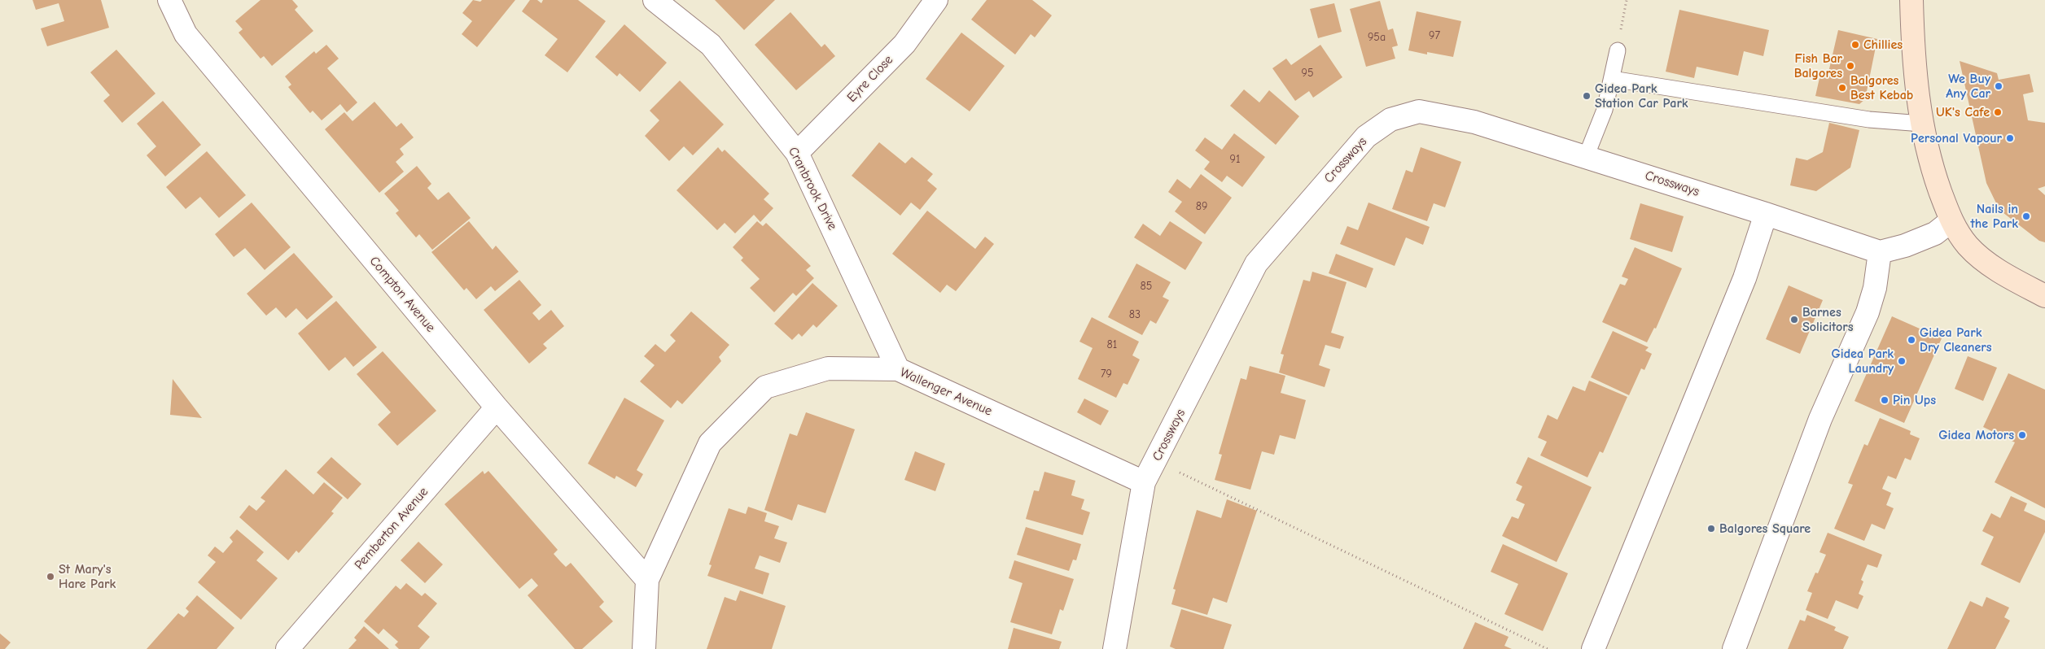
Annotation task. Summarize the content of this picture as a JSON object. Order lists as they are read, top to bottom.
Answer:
{
  "streets": {
    "street": [
      "Eyre Close",
      "Crossways",
      "Cranbrook Drive",
      "Compton Avenue",
      "Wallenger Avenue",
      "Pemberton Avenue"
    ]
  },
  "crossings": [
    ["Eyre Close", "Cranbrook Drive"],
    ["Crossways", "Wallenger Avenue"],
    ["Cranbrook Drive", "Wallenger Avenue"],
    ["Compton Avenue", "Wallenger Avenue"],
    ["Compton Avenue", "Pemberton Avenue"]
  ],
  "places": [
    "Chillies",
    "Fish Bar Balgores",
    "We Buy Any Car",
    "Balgores Best Kebab",
    "Gidea Park Station Car Park",
    "UK's Cafe",
    "Personal Vapour",
    "Nails in the Park",
    "Barnes Solicitors",
    "Gidea Park Dry Cleaners",
    "Gidea Park Laundry",
    "Pin Ups",
    "Gidea Motors",
    "Balgores Square",
    "St Mary's Hare Park"
  ],
  "house_numbers": [
    "97",
    "95a",
    "95",
    "91",
    "89",
    "85",
    "83",
    "81",
    "79"
  ]
}
